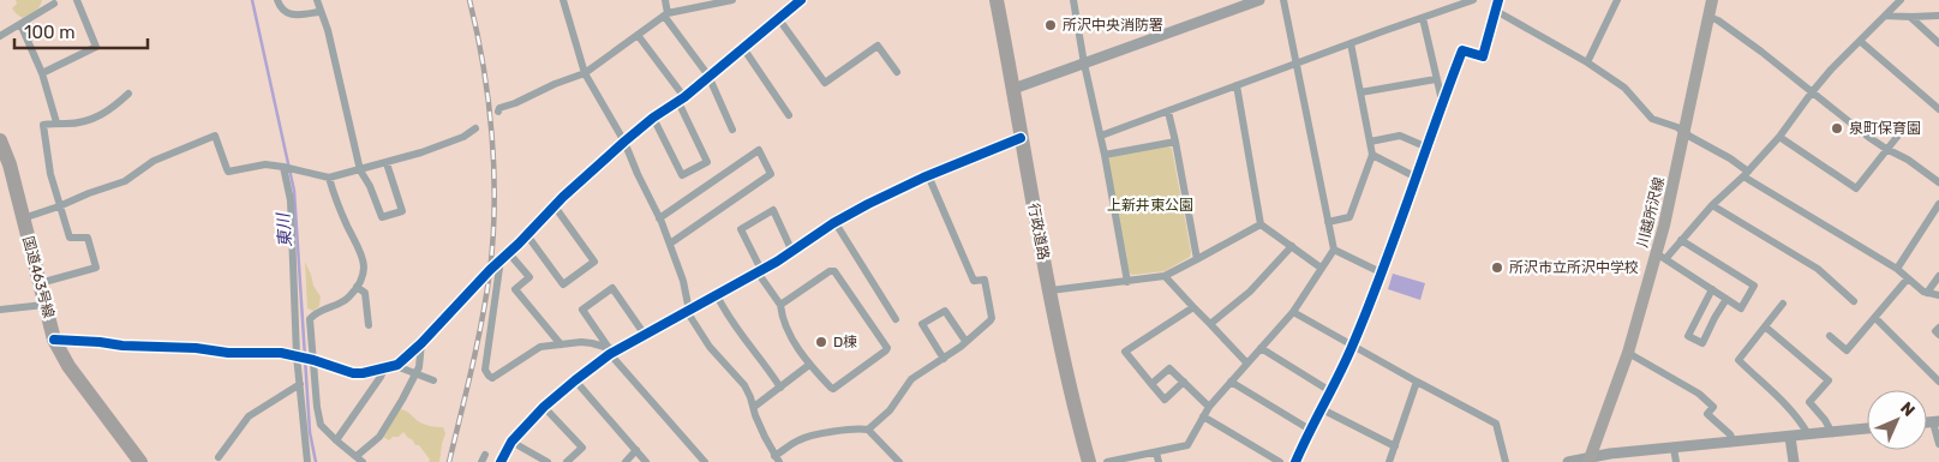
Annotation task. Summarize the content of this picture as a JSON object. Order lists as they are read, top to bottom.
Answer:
{
  "streets": {
    "highway": ["行政道路", "国道463号線"],
    "main road": ["川越所沢線"]
  },
  "water": ["東川"],
  "parks": ["上新井東公園"],
  "places": [
    "所沢中央消防署",
    "泉町保育園",
    "所沢市立所沢中学校",
    "D棟"
  ],
  "scale_bar": "100 m",
  "north": "top right"
}
